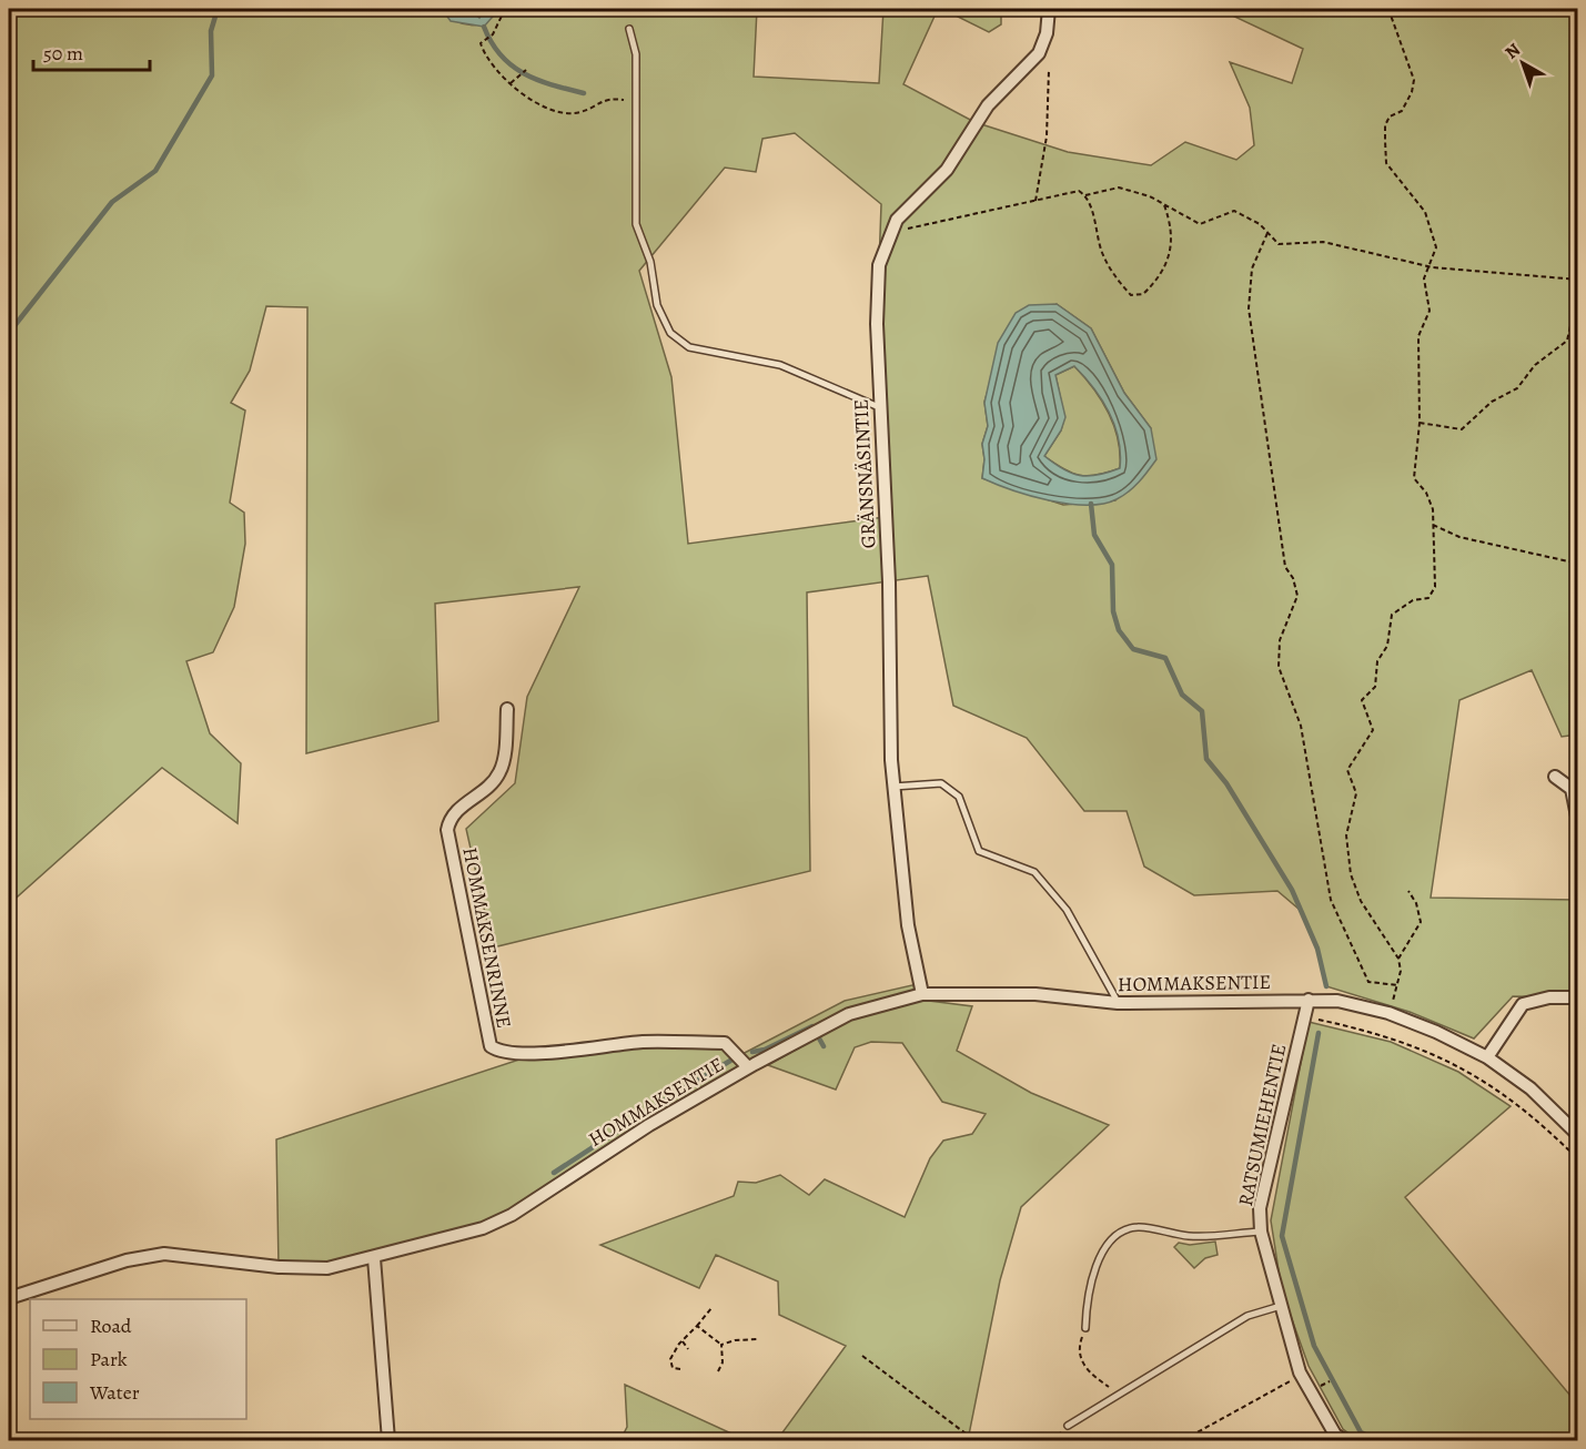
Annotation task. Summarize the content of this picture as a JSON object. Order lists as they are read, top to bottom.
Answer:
{
  "streets": {
    "street": [
      "GRÄNSNÄSINTIE",
      "HOMMAKSENRINNE",
      "HOMMAKSENTIE",
      "RATSUMIEHENTIE"
    ]
  },
  "crossings": [
    ["GRÄNSNÄSINTIE", "HOMMAKSENTIE"],
    ["HOMMAKSENRINNE", "HOMMAKSENTIE"],
    ["HOMMAKSENTIE", "RATSUMIEHENTIE"]
  ],
  "legend": ["Road", "Park", "Water"],
  "scale_bar": "50 m",
  "north": "top left"
}
